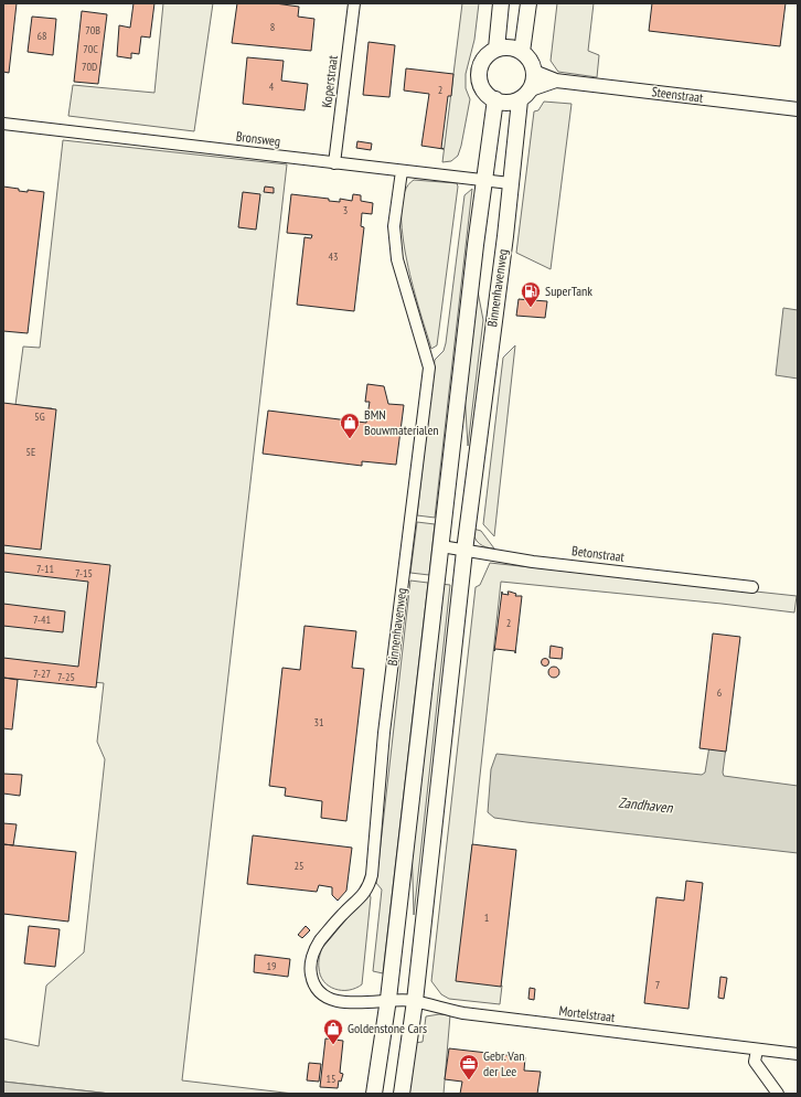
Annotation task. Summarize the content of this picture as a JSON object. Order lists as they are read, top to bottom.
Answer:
{
  "streets": {
    "main road": ["Binnenhavenweg"],
    "street": [
      "Koperstraat",
      "Steenstraat",
      "Bronsweg",
      "Betonstraat",
      "Mortelstraat"
    ]
  },
  "crossings": [
    ["Koperstraat", "Bronsweg"],
    ["Steenstraat", "Binnenhavenweg"],
    ["Bronsweg", "Binnenhavenweg"],
    ["Binnenhavenweg", "Betonstraat"],
    ["Binnenhavenweg", "Mortelstraat"]
  ],
  "water": ["Zandhaven"],
  "places": {
    "fuel station": ["SuperTank"],
    "shop": ["BMN Bouwmaterialen", "Goldenstone Cars"],
    "office": ["Gebr. Van der Lee"]
  },
  "house_numbers": [
    "8",
    "70B",
    "68",
    "70C",
    "70D",
    "4",
    "2",
    "3",
    "43",
    "5G",
    "5E",
    "7-11",
    "7-15",
    "7-41",
    "2",
    "7-27",
    "7-25",
    "6",
    "31",
    "25",
    "1",
    "19",
    "7",
    "15"
  ]
}
